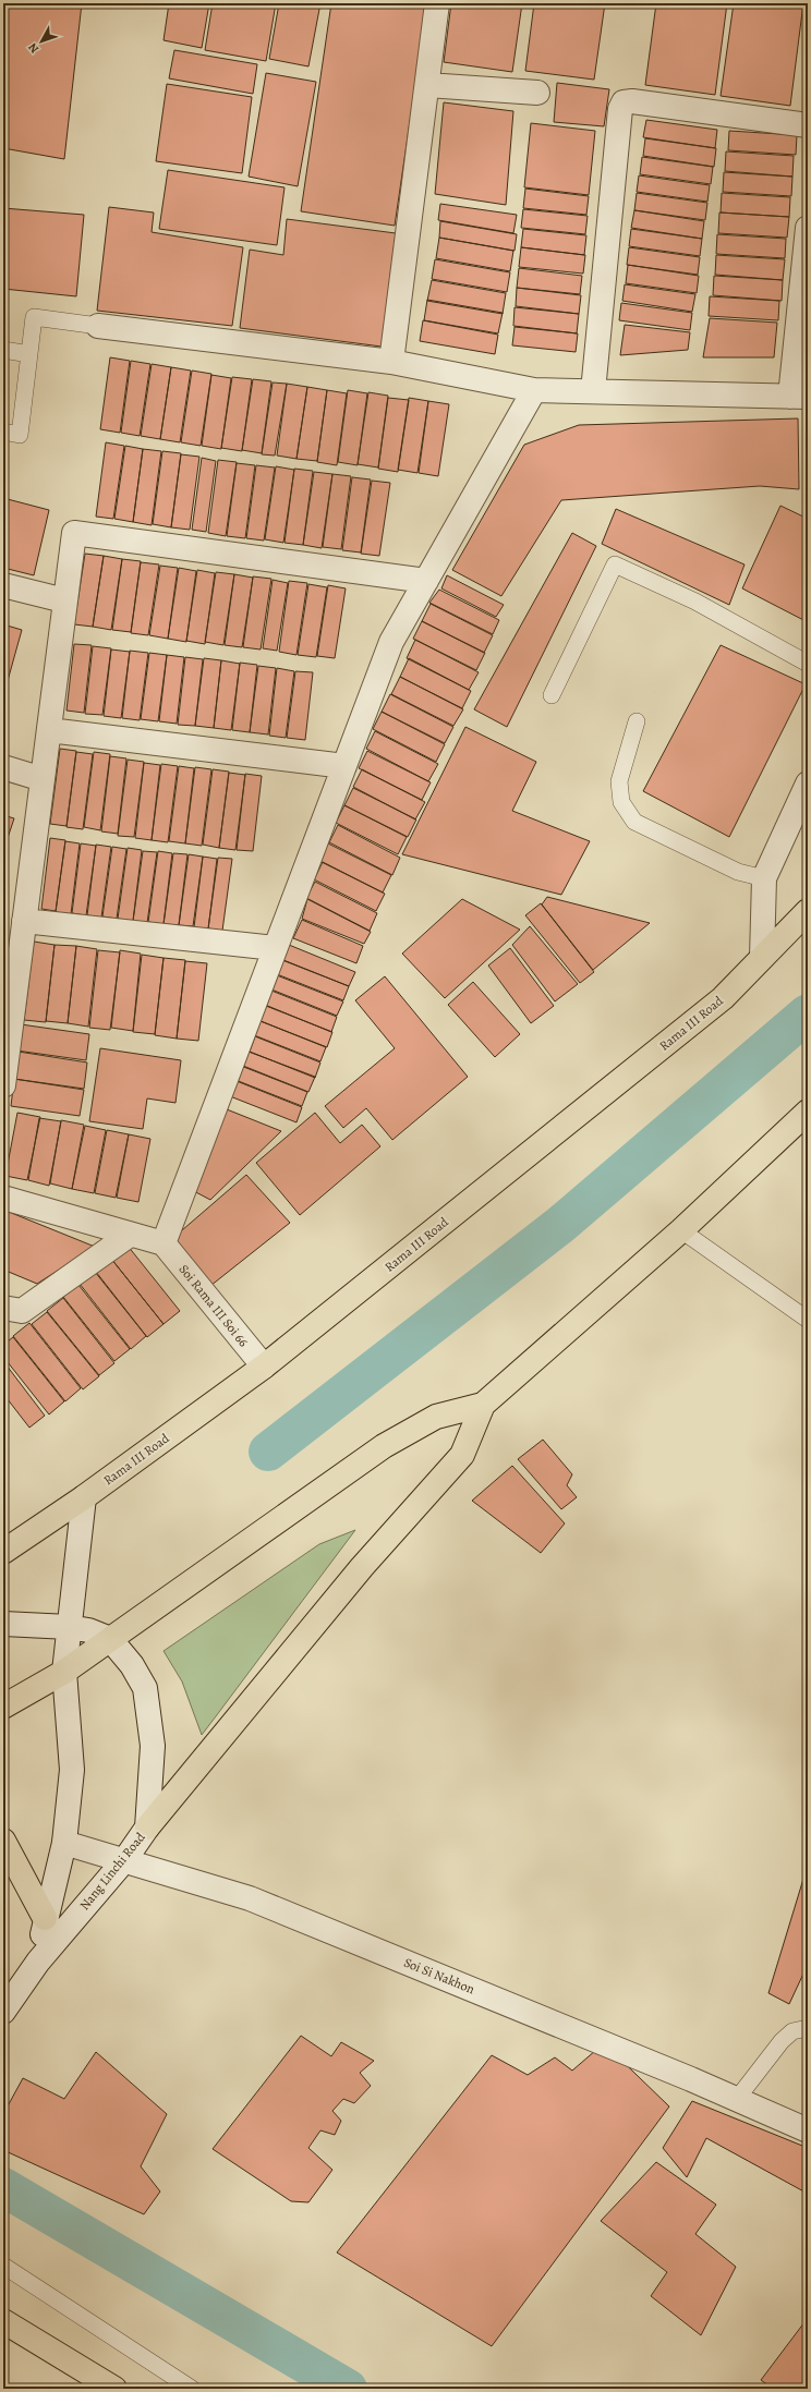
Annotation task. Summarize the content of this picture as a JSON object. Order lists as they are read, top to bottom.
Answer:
{
  "streets": {
    "main road": ["Rama III Road"],
    "street": ["Soi Rama III Soi 66", "Nang Linchi Road", "Soi Si Nakhon"]
  },
  "crossings": [
    ["Rama III Road", "Soi Rama III Soi 66"],
    ["Rama III Road", "Nang Linchi Road"],
    ["Nang Linchi Road", "Soi Si Nakhon"]
  ],
  "north": "bottom left"
}
